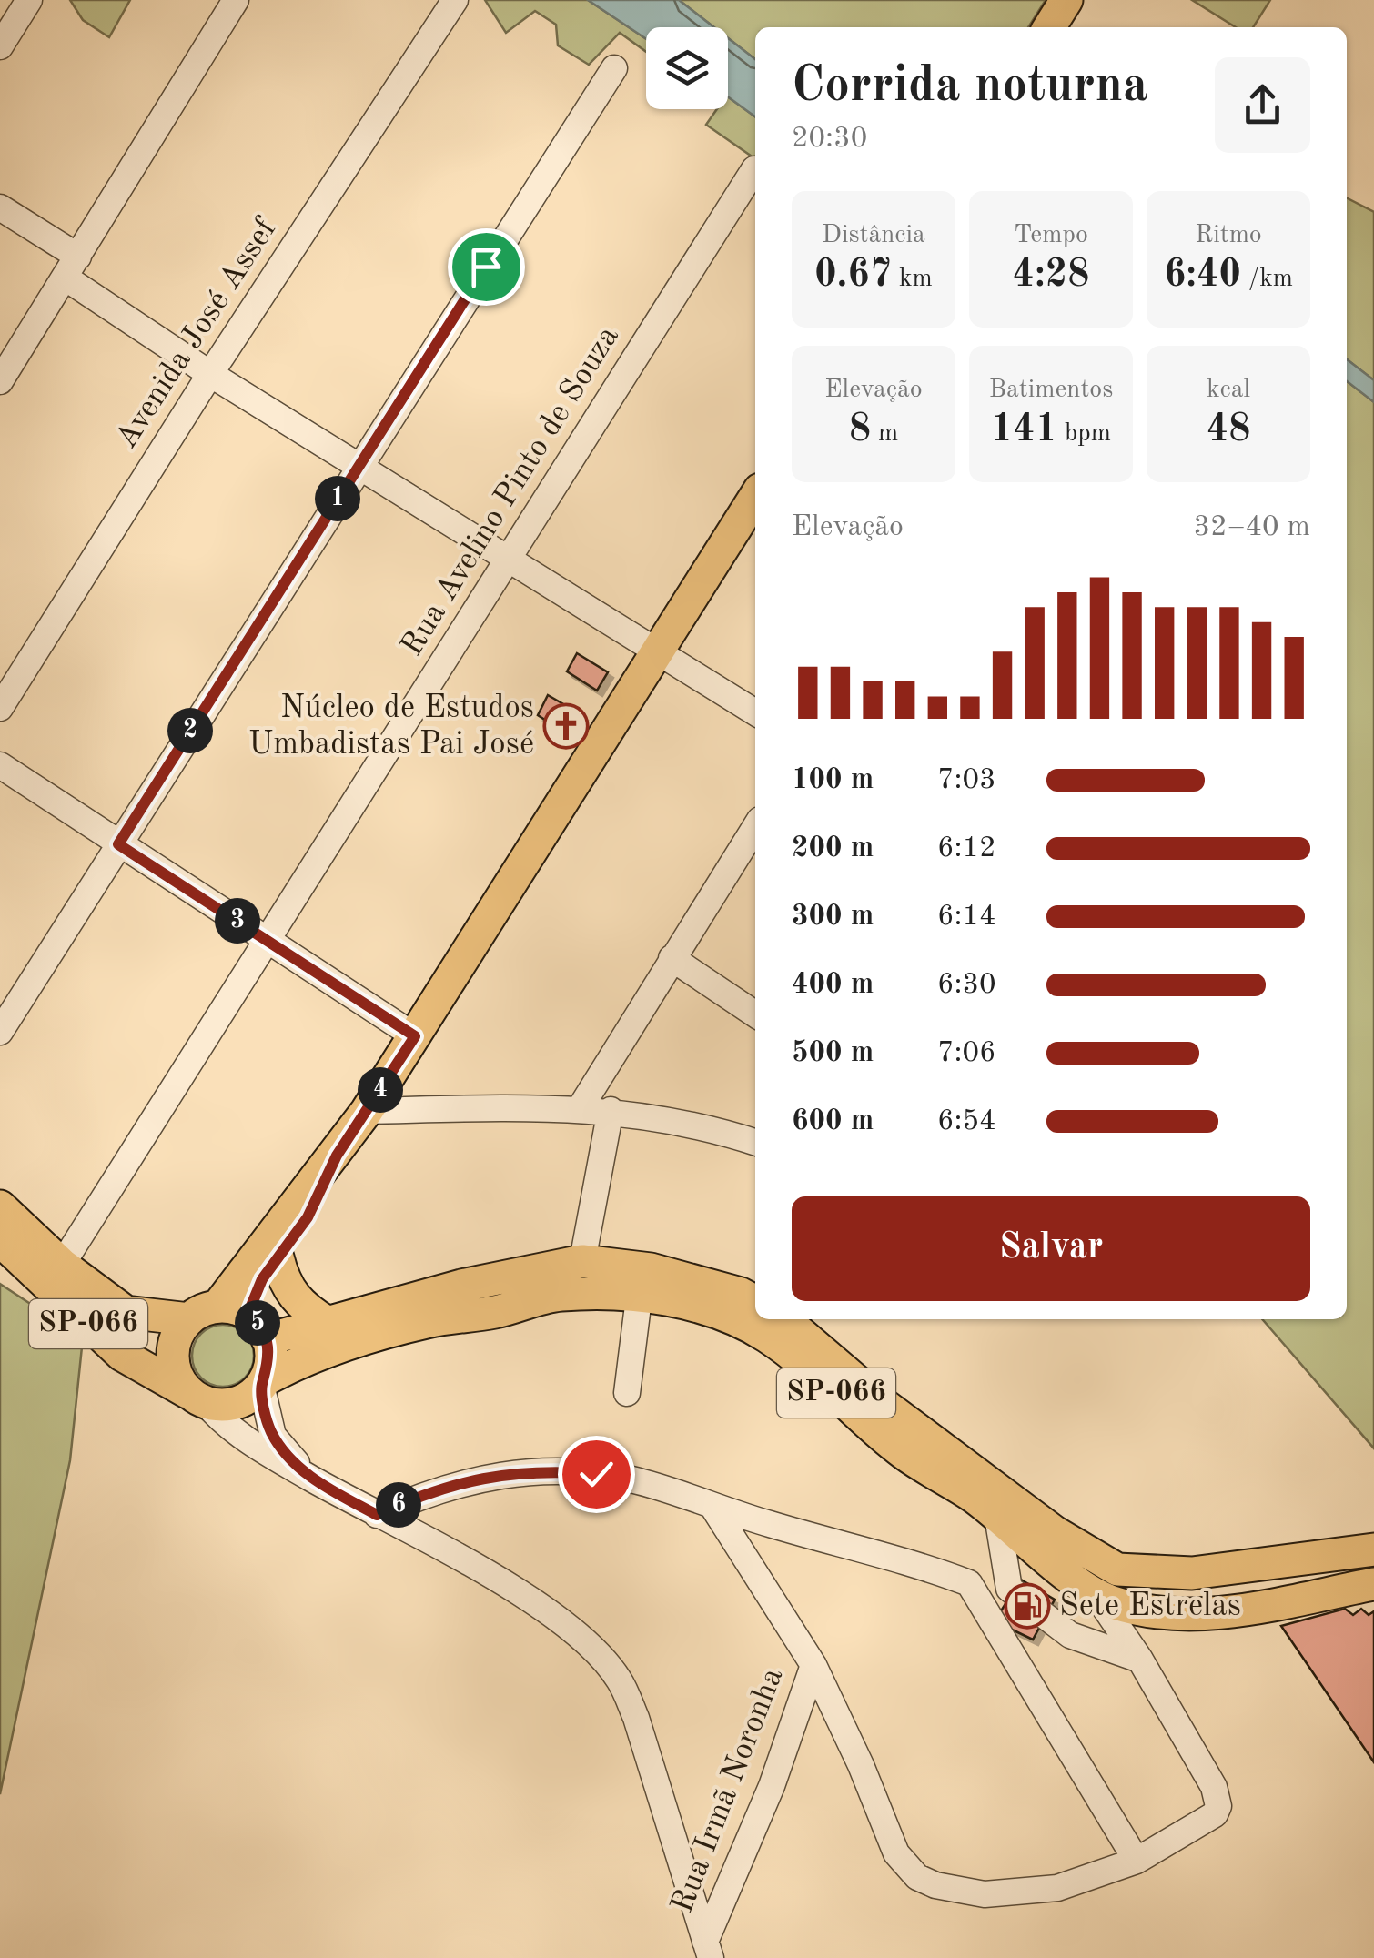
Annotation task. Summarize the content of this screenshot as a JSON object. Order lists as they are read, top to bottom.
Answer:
{
  "streets": {
    "main road": ["SP-066"],
    "street": ["Avenida José Assef", "Rua Avelino Pinto de Souza", "Rua Irmã Noronha"]
  },
  "crossings": [
    ["Rua Avelino Pinto de Souza", "SP-066"]
  ],
  "places": {
    "church": ["Núcleo de Estudos Umbadistas Pai José"],
    "fuel station": ["Sete Estrelas"]
  },
  "page": {
    "heading": ["Corrida noturna", "20:30"],
    "stats": [
      ["Distância", "0.67 km"],
      ["Tempo", "4:28"],
      ["Ritmo", "6:40 /km"],
      ["Elevação", "8 m"],
      ["Batimentos", "141 bpm"],
      ["kcal", "48"]
    ],
    "pins": [
      "1",
      "2",
      "3",
      "4",
      "5",
      "6"
    ],
    "chart": ["Elevação", "32–40 m"],
    "list": [
      {
        "name": "100 m",
        "note": "7:03"
      },
      {
        "name": "200 m",
        "note": "6:12"
      },
      {
        "name": "300 m",
        "note": "6:14"
      },
      {
        "name": "400 m",
        "note": "6:30"
      },
      {
        "name": "500 m",
        "note": "7:06"
      },
      {
        "name": "600 m",
        "note": "6:54"
      }
    ],
    "buttons": "Salvar"
  }
}
